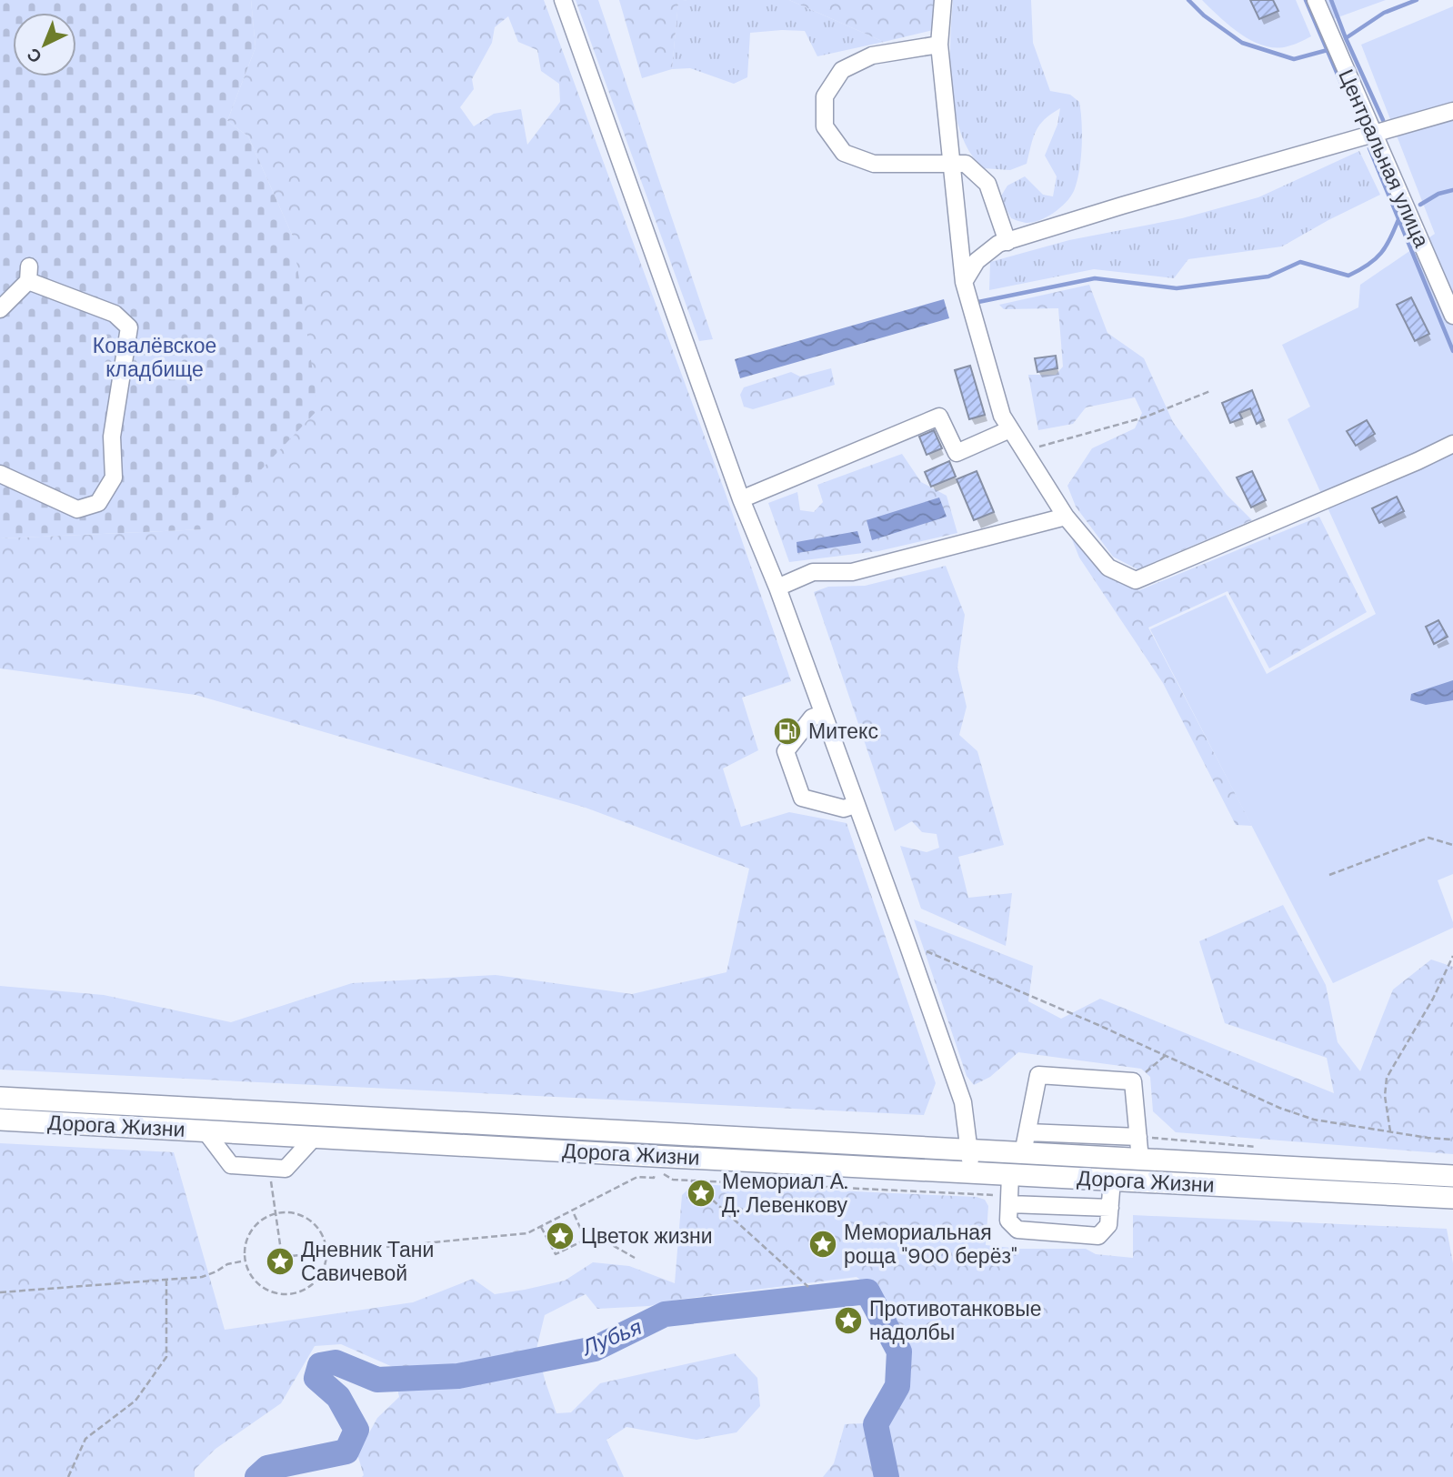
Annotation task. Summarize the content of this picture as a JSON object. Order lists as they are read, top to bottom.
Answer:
{
  "streets": {
    "main road": ["Дорога Жизни"],
    "street": ["Центральная улица"]
  },
  "water": ["Лубья"],
  "parks": ["Ковалёвское кладбище"],
  "places": {
    "fuel station": ["Митекс"],
    "place": [
      "Мемориал А. Д. Левенкову",
      "Цветок жизни",
      "Мемориальная роща \"900 берёз\"",
      "Дневник Тани Савичевой",
      "Противотанковые надолбы"
    ]
  },
  "north": "bottom left"
}
